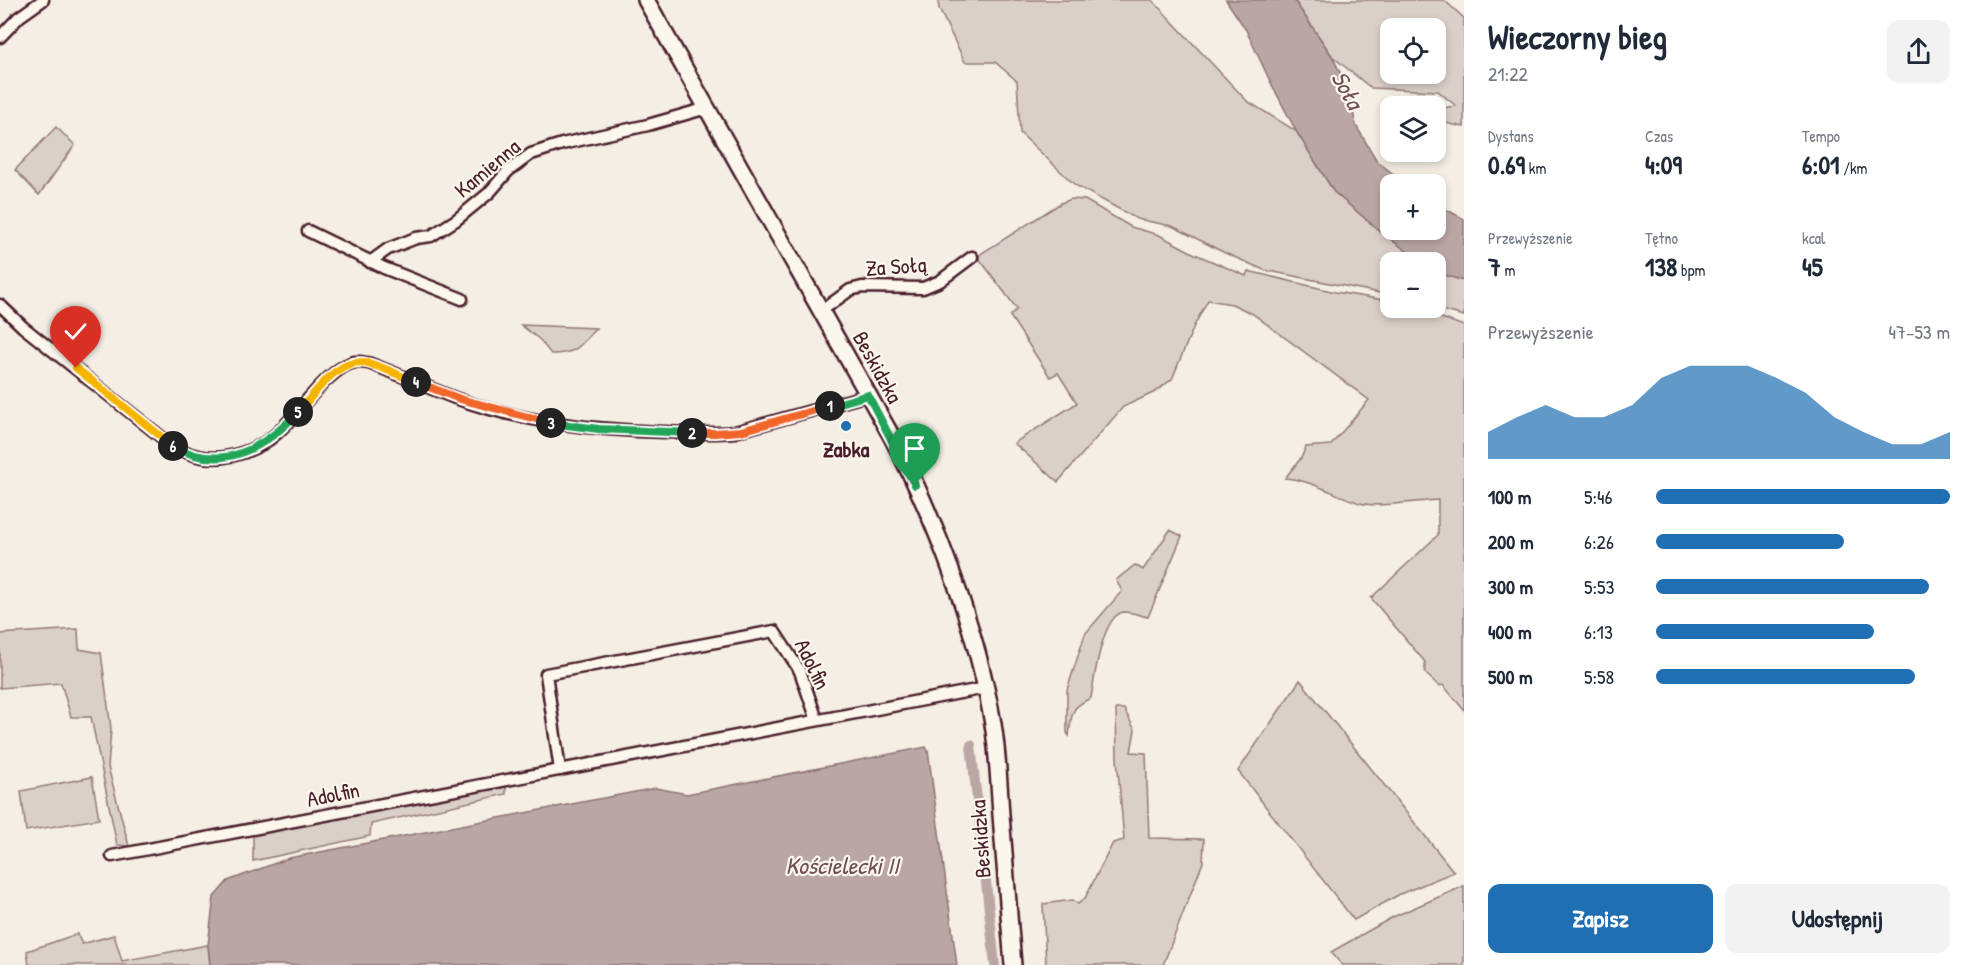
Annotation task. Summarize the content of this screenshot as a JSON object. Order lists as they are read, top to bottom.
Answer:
{
  "streets": {
    "main road": ["Beskidzka"],
    "street": ["Kamienna", "Za Sołą", "Adolfin"]
  },
  "crossings": [
    ["Kamienna", "Beskidzka"],
    ["Za Sołą", "Beskidzka"],
    ["Beskidzka", "Adolfin"]
  ],
  "water": ["Soła", "Kościelecki II"],
  "places": ["Zabka"],
  "page": {
    "heading": ["Wieczorny bieg", "21:22"],
    "map_buttons": ["+", "−"],
    "stats": [
      ["Dystans", "0.69 km"],
      ["Czas", "4:09"],
      ["Tempo", "6:01 /km"],
      ["Przewyższenie", "7 m"],
      ["Tętno", "138 bpm"],
      ["kcal", "45"]
    ],
    "chart": ["Przewyższenie", "47–53 m"],
    "pins": [
      "4",
      "1",
      "5",
      "3",
      "2",
      "6"
    ],
    "list": [
      {
        "name": "100 m",
        "note": "5:46"
      },
      {
        "name": "200 m",
        "note": "6:26"
      },
      {
        "name": "300 m",
        "note": "5:53"
      },
      {
        "name": "400 m",
        "note": "6:13"
      },
      {
        "name": "500 m",
        "note": "5:58"
      }
    ],
    "buttons": ["Zapisz", "Udostępnij"]
  }
}
